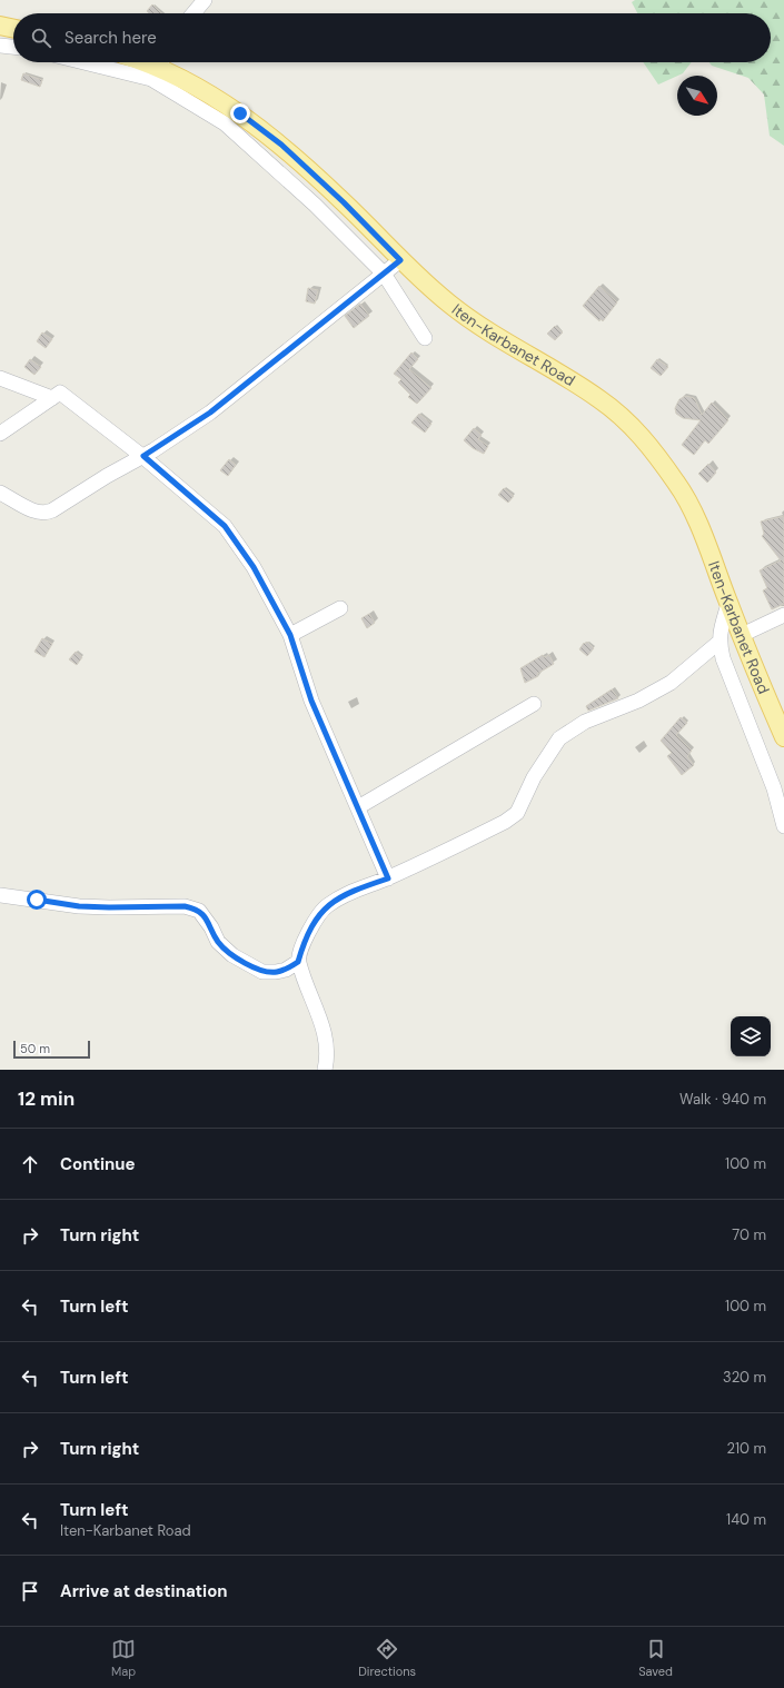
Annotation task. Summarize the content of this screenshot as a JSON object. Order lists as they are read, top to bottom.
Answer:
{
  "streets": {
    "main road": ["Iten-Karbanet Road"]
  },
  "scale_bar": "50 m",
  "north": "bottom right",
  "page": {
    "search": "Search here",
    "scale": "50 m",
    "heading": ["12 min", "Walk · 940 m"],
    "list": [
      ["Continue", "100 m"],
      ["Turn right", "70 m"],
      ["Turn left", "100 m"],
      ["Turn left", "320 m"],
      ["Turn right", "210 m"],
      ["Turn left", "Iten-Karbanet Road", "140 m"],
      "Arrive at destination"
    ],
    "nav": ["Map", "Directions", "Saved"]
  }
}
